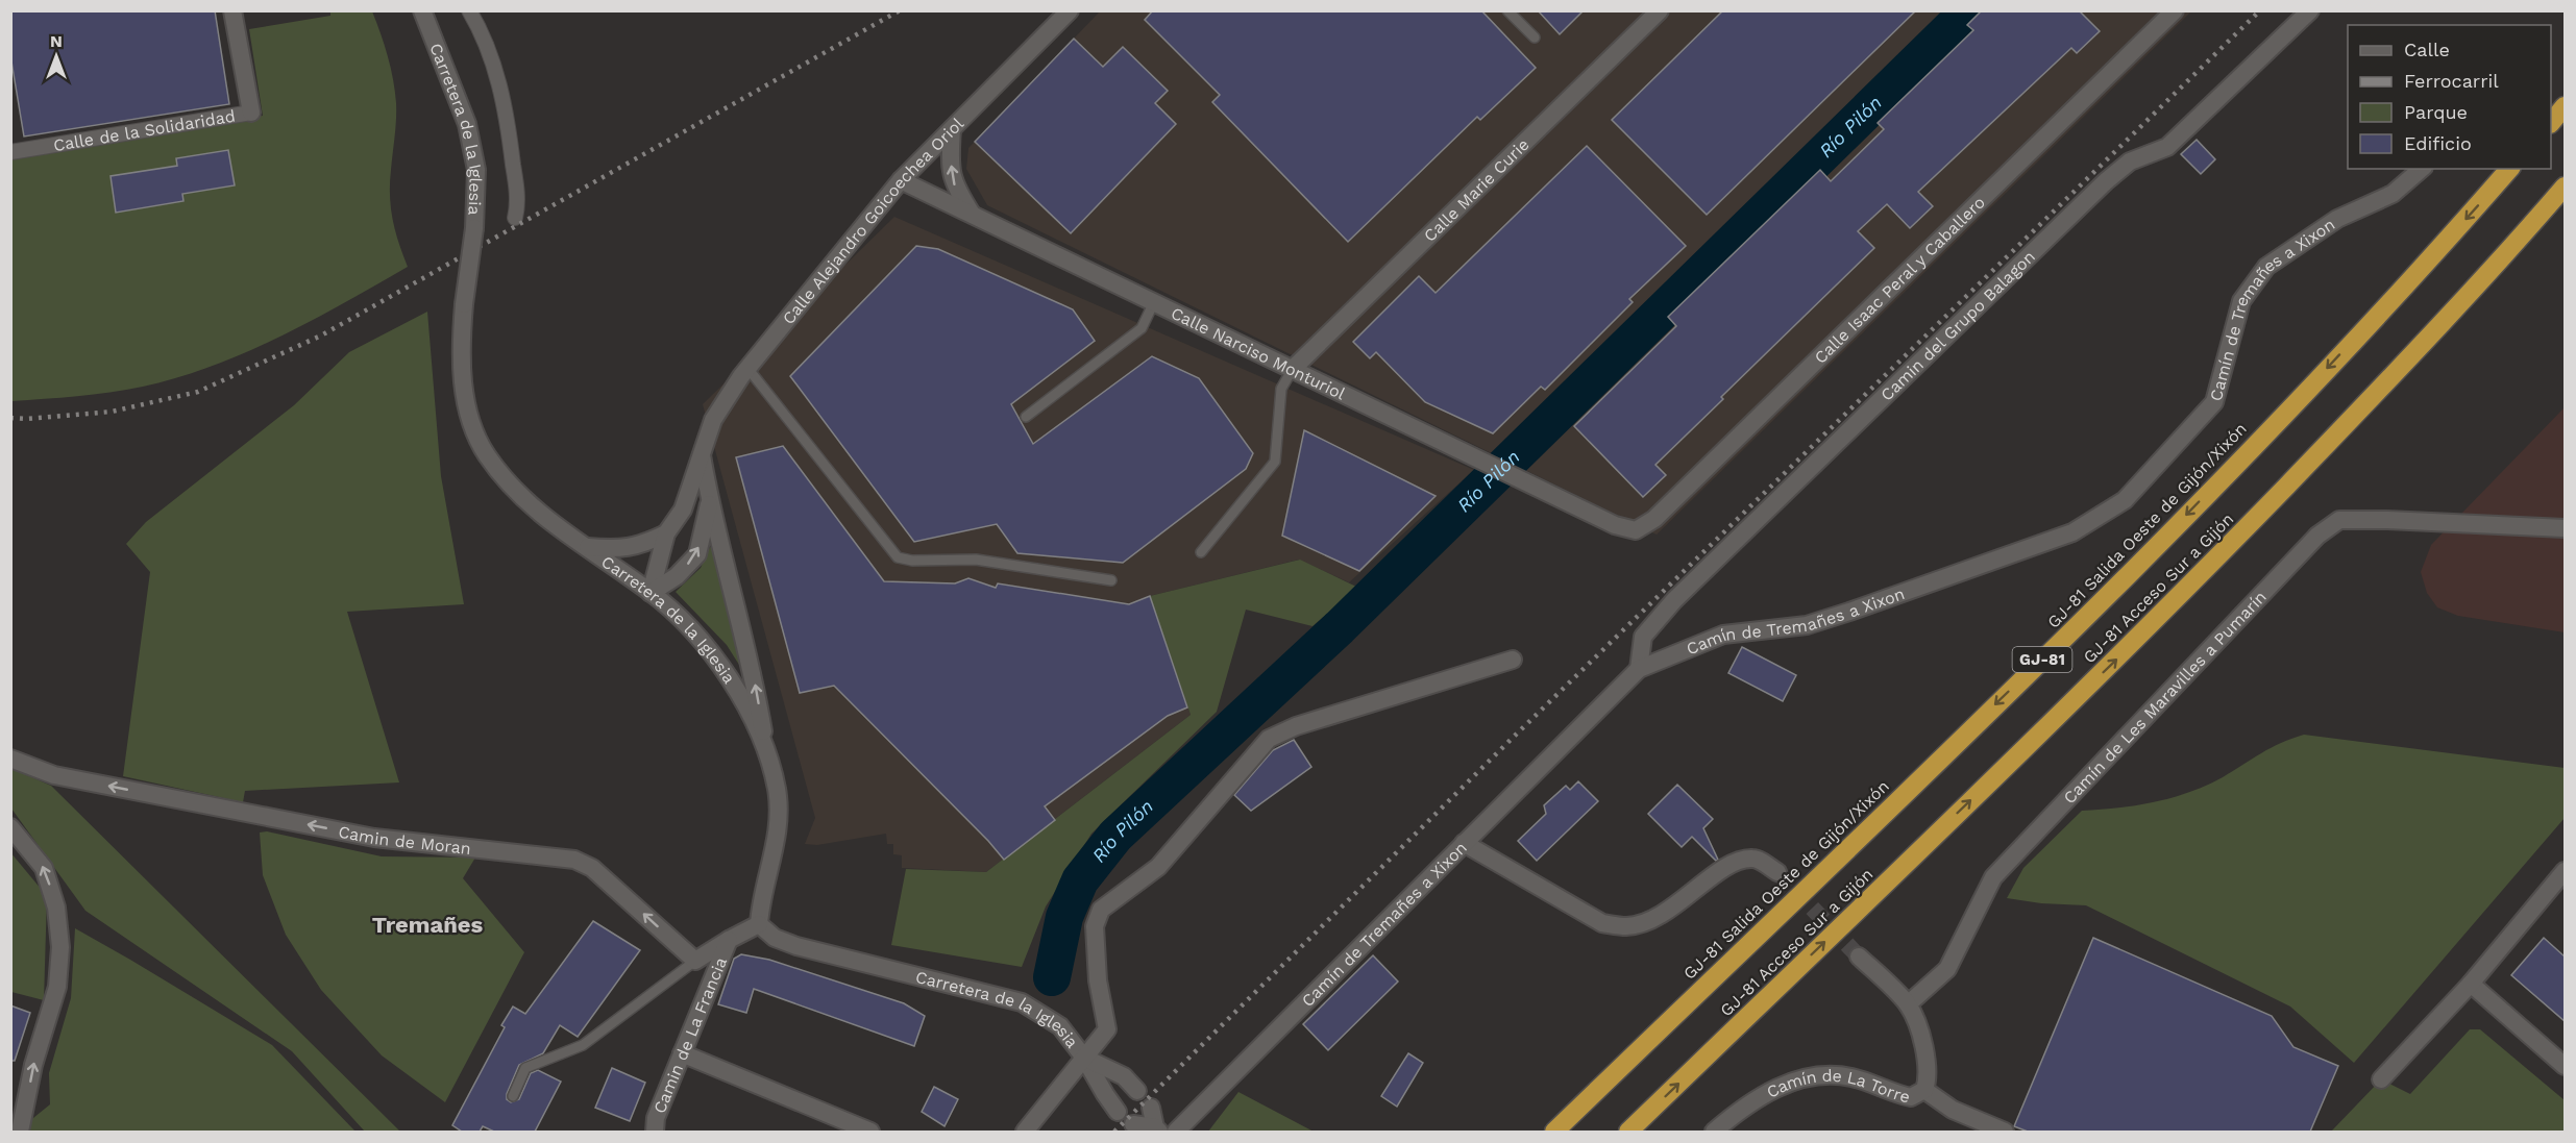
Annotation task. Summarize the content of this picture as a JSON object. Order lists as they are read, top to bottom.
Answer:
{
  "streets": {
    "highway": ["GJ-81 Salida Oeste de Gijón/Xixón", "GJ-81 Acceso Sur a Gijón", "GJ-81"],
    "street": [
      "Carretera de la Iglesia",
      "Calle de la Solidaridad",
      "Calle Marie Curie",
      "Calle Alejandro Goicoechea Oriol",
      "Calle Isaac Peral y Caballero",
      "Camín de Tremañes a Xixon",
      "Camin del Grupo Balagon",
      "Calle Narciso Monturiol",
      "Camín de Les Maravilles a Pumarín",
      "Camin de Moran",
      "Camin de La Francia",
      "Camín de La Torre"
    ]
  },
  "crossings": [
    ["Carretera de la Iglesia", "Calle Alejandro Goicoechea Oriol"],
    ["Calle Marie Curie", "Calle Narciso Monturiol"],
    ["Calle Alejandro Goicoechea Oriol", "Calle Narciso Monturiol"],
    ["Calle Isaac Peral y Caballero", "Calle Narciso Monturiol"],
    ["Camín de Tremañes a Xixon", "Camin del Grupo Balagon"],
    ["Camín de Les Maravilles a Pumarín", "Camín de La Torre"]
  ],
  "one_way": ["GJ-81 Salida Oeste de Gijón/Xixón", "GJ-81 Acceso Sur a Gijón", "Camin de Moran"],
  "districts": ["Tremañes"],
  "water": ["Río Pilón"],
  "legend": [
    "Calle",
    "Ferrocarril",
    "Parque",
    "Edificio"
  ],
  "north": "top"
}
